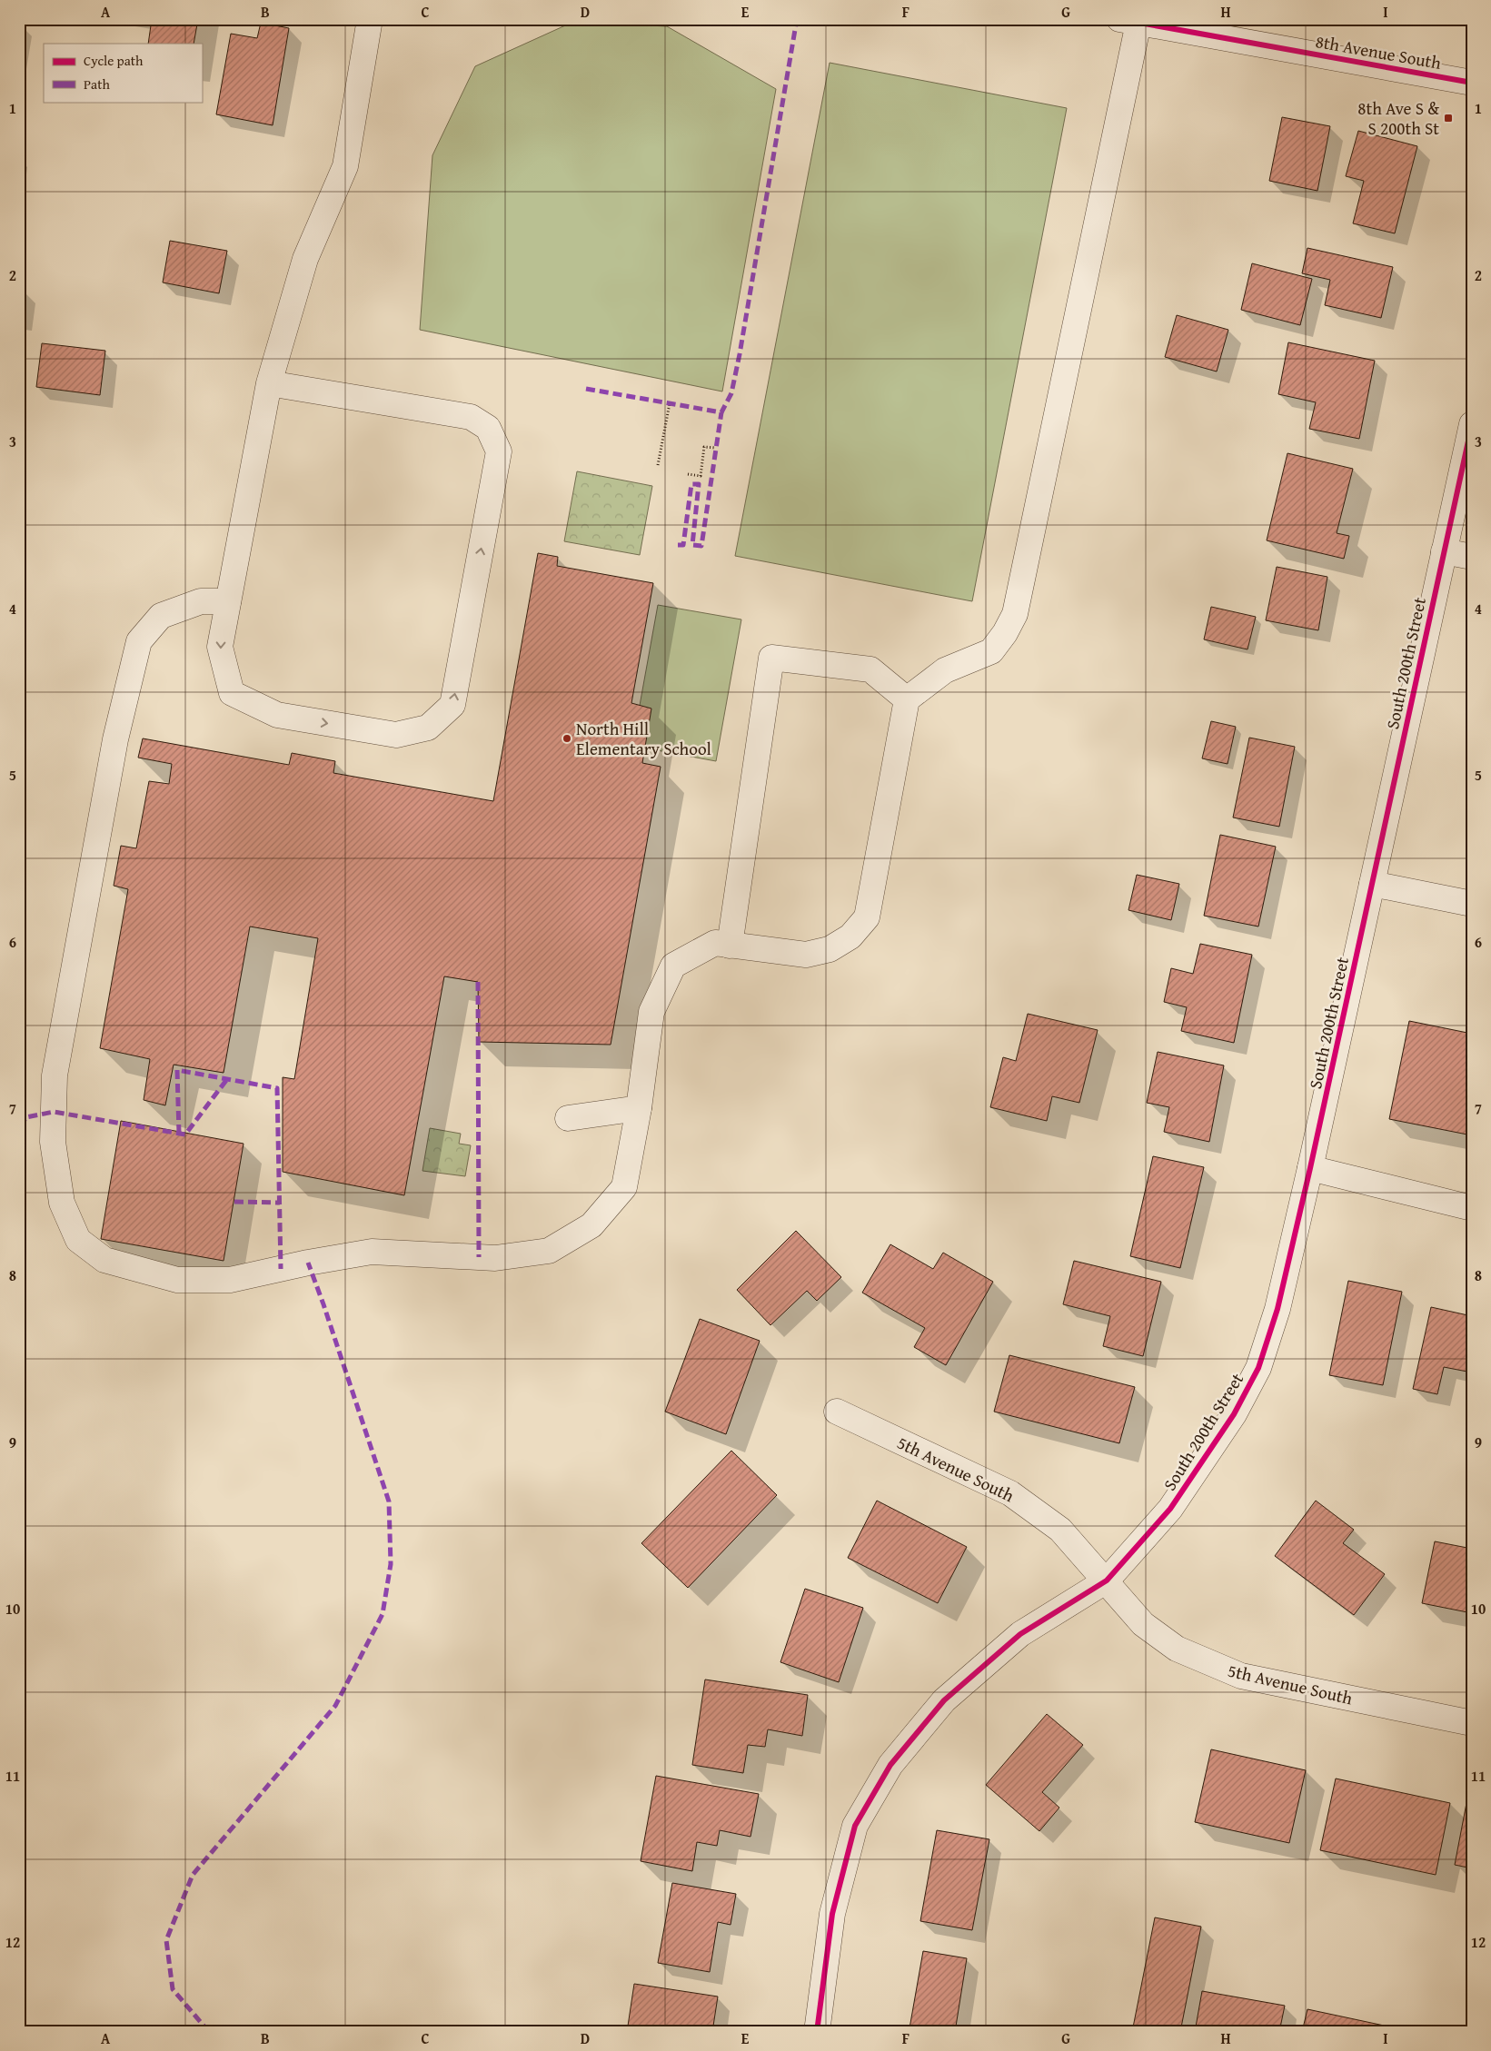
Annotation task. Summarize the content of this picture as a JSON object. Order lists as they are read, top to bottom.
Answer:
{
  "streets": {
    "street": ["8th Avenue South", "South 200th Street", "5th Avenue South"]
  },
  "crossings": [
    ["South 200th Street", "5th Avenue South"]
  ],
  "places": {
    "transit": ["8th Ave S & S 200th St"],
    "other": ["North Hill Elementary School"]
  },
  "legend": ["Cycle path", "Path"],
  "grid": {
    "columns": [
      "A",
      "B",
      "C",
      "D",
      "E",
      "F",
      "G",
      "H",
      "I"
    ],
    "rows": [
      "1",
      "2",
      "3",
      "4",
      "5",
      "6",
      "7",
      "8",
      "9",
      "10",
      "11",
      "12"
    ]
  }
}
